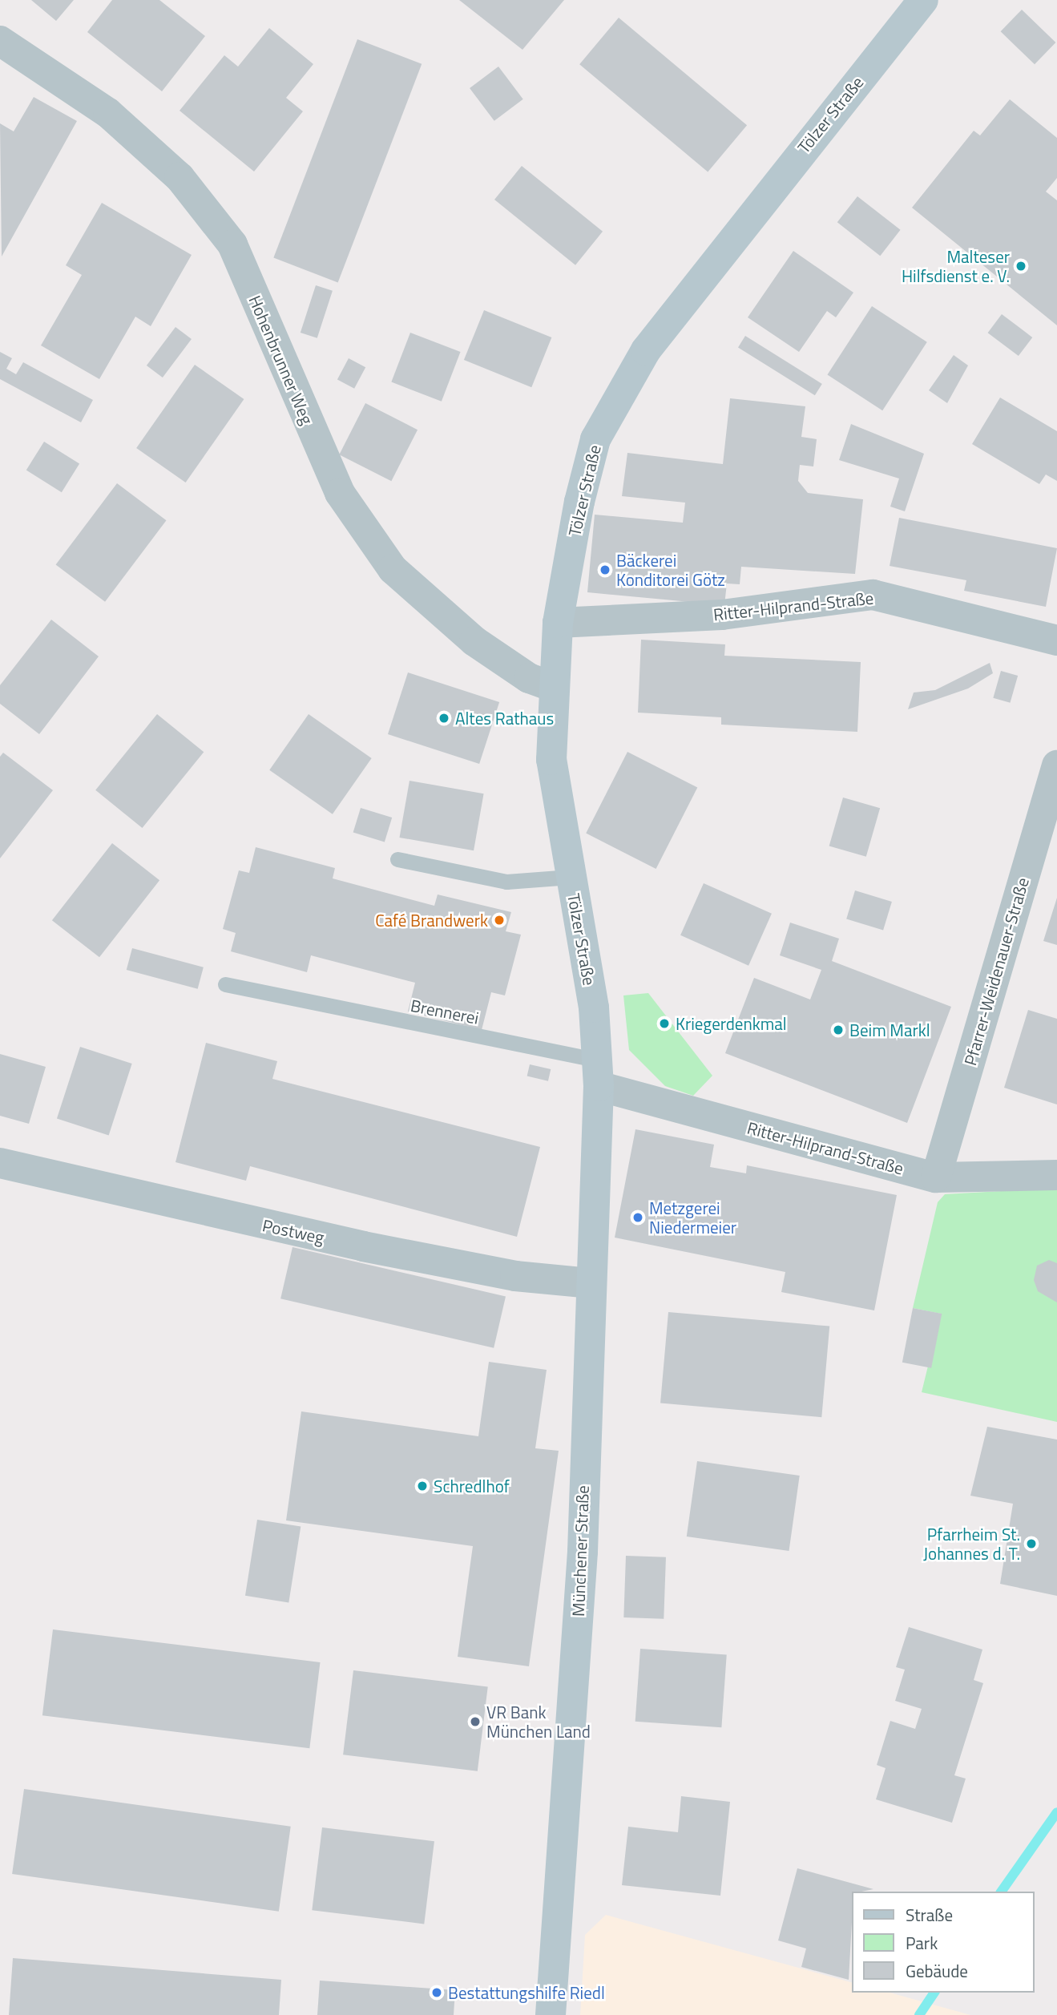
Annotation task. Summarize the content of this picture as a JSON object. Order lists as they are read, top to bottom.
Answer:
{
  "streets": {
    "main road": ["Tölzer Straße", "Münchener Straße"],
    "street": [
      "Hohenbrunner Weg",
      "Ritter-Hilprand-Straße",
      "Pfarrer-Weidenauer-Straße",
      "Postweg"
    ],
    "lane": ["Brennerei"]
  },
  "crossings": [
    ["Tölzer Straße", "Hohenbrunner Weg"],
    ["Tölzer Straße", "Ritter-Hilprand-Straße"],
    ["Tölzer Straße", "Brennerei"],
    ["Tölzer Straße", "Münchener Straße"],
    ["Ritter-Hilprand-Straße", "Pfarrer-Weidenauer-Straße"],
    ["Ritter-Hilprand-Straße", "Brennerei"],
    ["Ritter-Hilprand-Straße", "Münchener Straße"],
    ["Brennerei", "Münchener Straße"],
    ["Postweg", "Münchener Straße"]
  ],
  "places": [
    "Malteser Hilfsdienst e. V.",
    "Bäckerei Konditorei Götz",
    "Altes Rathaus",
    "Café Brandwerk",
    "Kriegerdenkmal",
    "Beim Markl",
    "Metzgerei Niedermeier",
    "Schredlhof",
    "Pfarrheim St. Johannes d. T.",
    "VR Bank München Land",
    "Bestattungshilfe Riedl"
  ],
  "legend": ["Straße", "Park", "Gebäude"]
}
